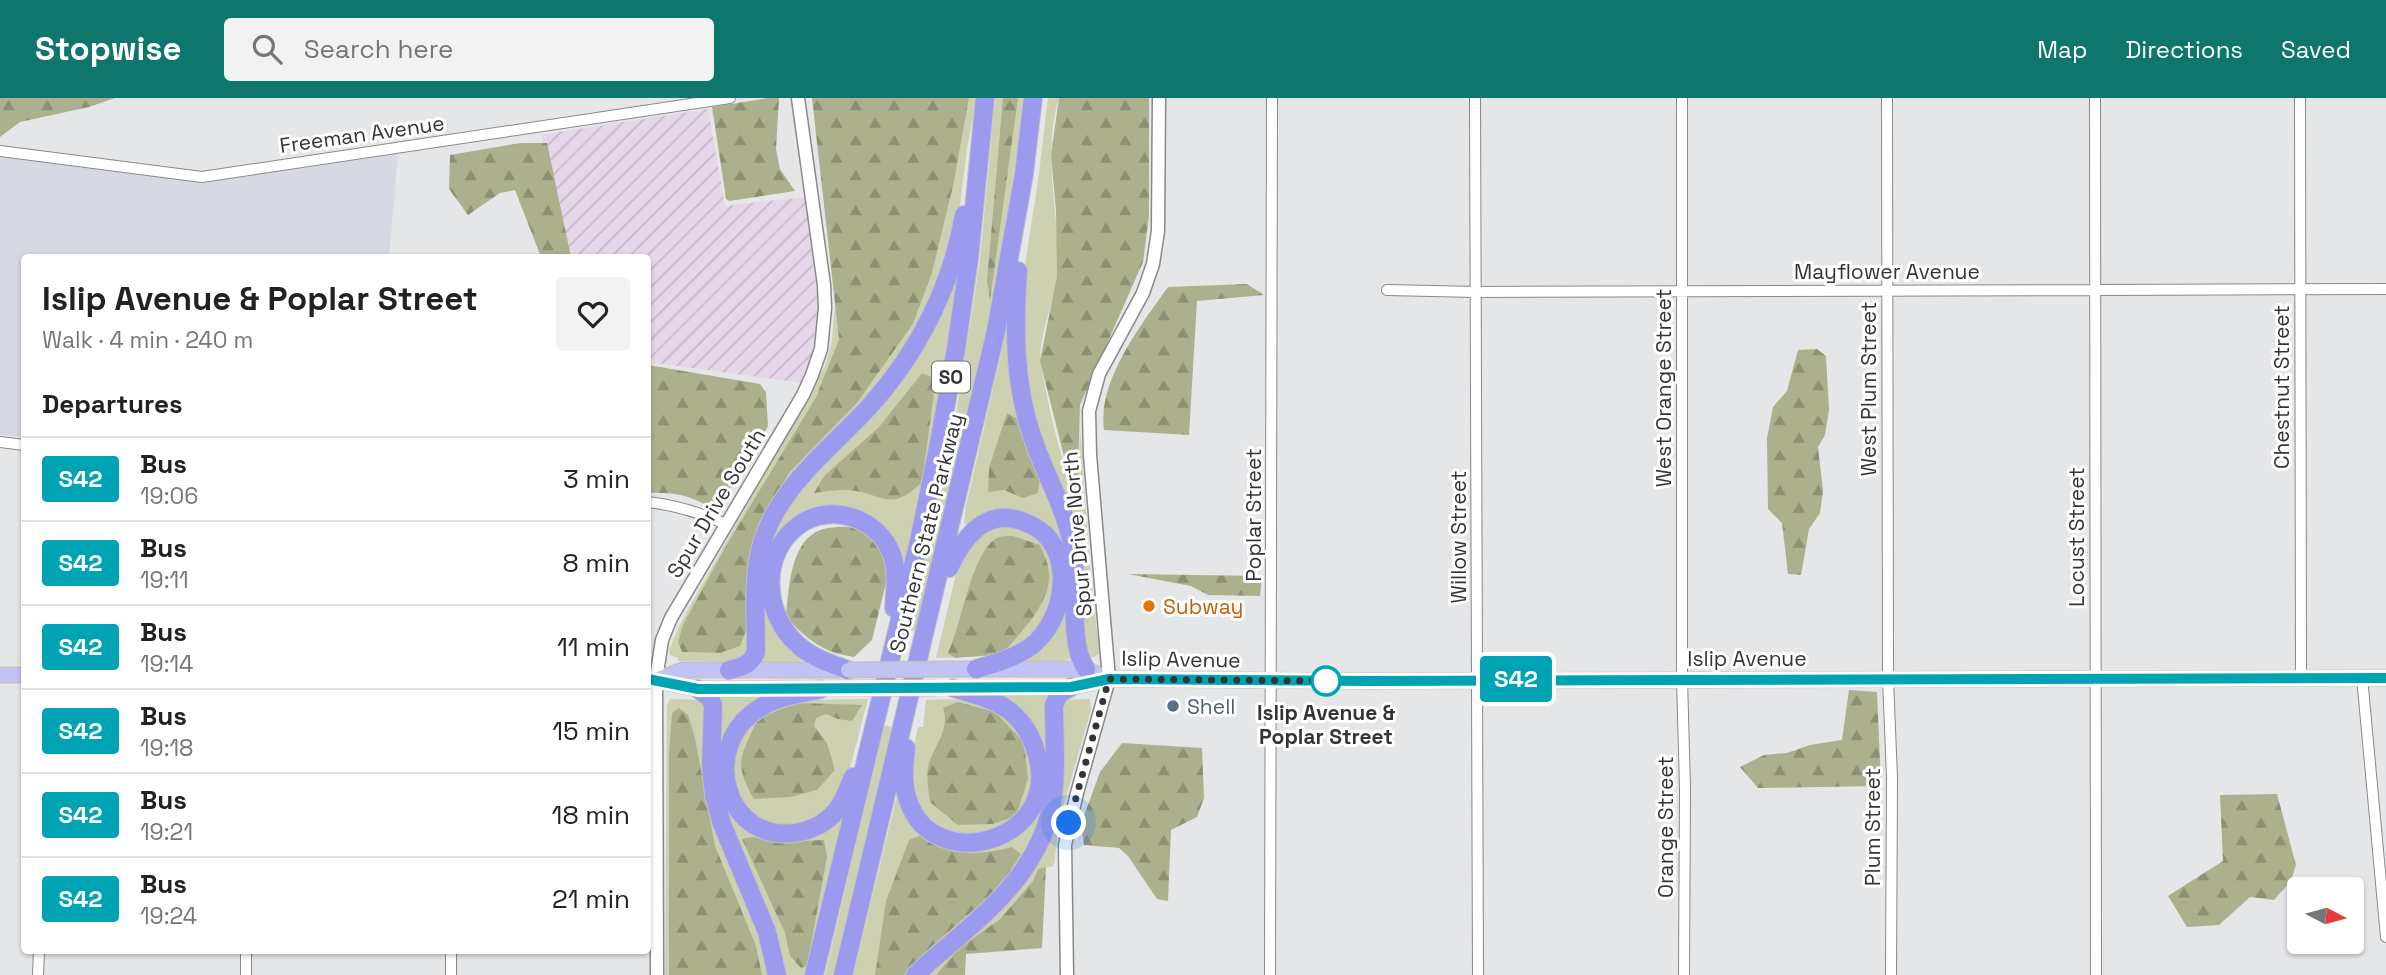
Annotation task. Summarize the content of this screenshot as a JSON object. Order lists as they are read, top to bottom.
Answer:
{
  "streets": {
    "highway": ["SO", "Southern State Parkway"],
    "main road": ["Islip Avenue"],
    "street": [
      "Freeman Avenue",
      "Mayflower Avenue",
      "Chestnut Street",
      "West Orange Street",
      "West Plum Street",
      "Spur Drive South",
      "Poplar Street",
      "Spur Drive North",
      "Willow Street",
      "Locust Street",
      "Orange Street",
      "Plum Street"
    ]
  },
  "crossings": [
    ["Mayflower Avenue", "Chestnut Street"],
    ["Mayflower Avenue", "West Orange Street"],
    ["Mayflower Avenue", "West Plum Street"],
    ["Mayflower Avenue", "Willow Street"],
    ["Mayflower Avenue", "Locust Street"],
    ["Chestnut Street", "Islip Avenue"],
    ["West Orange Street", "Islip Avenue"],
    ["West Orange Street", "Orange Street"],
    ["West Plum Street", "Islip Avenue"],
    ["West Plum Street", "Plum Street"],
    ["Spur Drive South", "Islip Avenue"],
    ["Poplar Street", "Islip Avenue"],
    ["Spur Drive North", "Islip Avenue"],
    ["Willow Street", "Islip Avenue"],
    ["Locust Street", "Islip Avenue"],
    ["Islip Avenue", "Orange Street"],
    ["Islip Avenue", "Plum Street"]
  ],
  "places": ["Subway", "Islip Avenue & Poplar Street", "Shell"],
  "lines": ["bus line S42"],
  "north": "right",
  "page": {
    "header": "Stopwise",
    "search": "Search here",
    "nav": ["Map", "Directions", "Saved"],
    "on_map": "S42",
    "heading": [
      ["Islip Avenue & Poplar Street", "Walk · 4 min · 240 m"],
      "Departures"
    ],
    "list": [
      {
        "mark": "S42",
        "name": "Bus",
        "note": "19:06",
        "value": "3 min"
      },
      {
        "mark": "S42",
        "name": "Bus",
        "note": "19:11",
        "value": "8 min"
      },
      {
        "mark": "S42",
        "name": "Bus",
        "note": "19:14",
        "value": "11 min"
      },
      {
        "mark": "S42",
        "name": "Bus",
        "note": "19:18",
        "value": "15 min"
      },
      {
        "mark": "S42",
        "name": "Bus",
        "note": "19:21",
        "value": "18 min"
      },
      {
        "mark": "S42",
        "name": "Bus",
        "note": "19:24",
        "value": "21 min"
      }
    ]
  }
}
